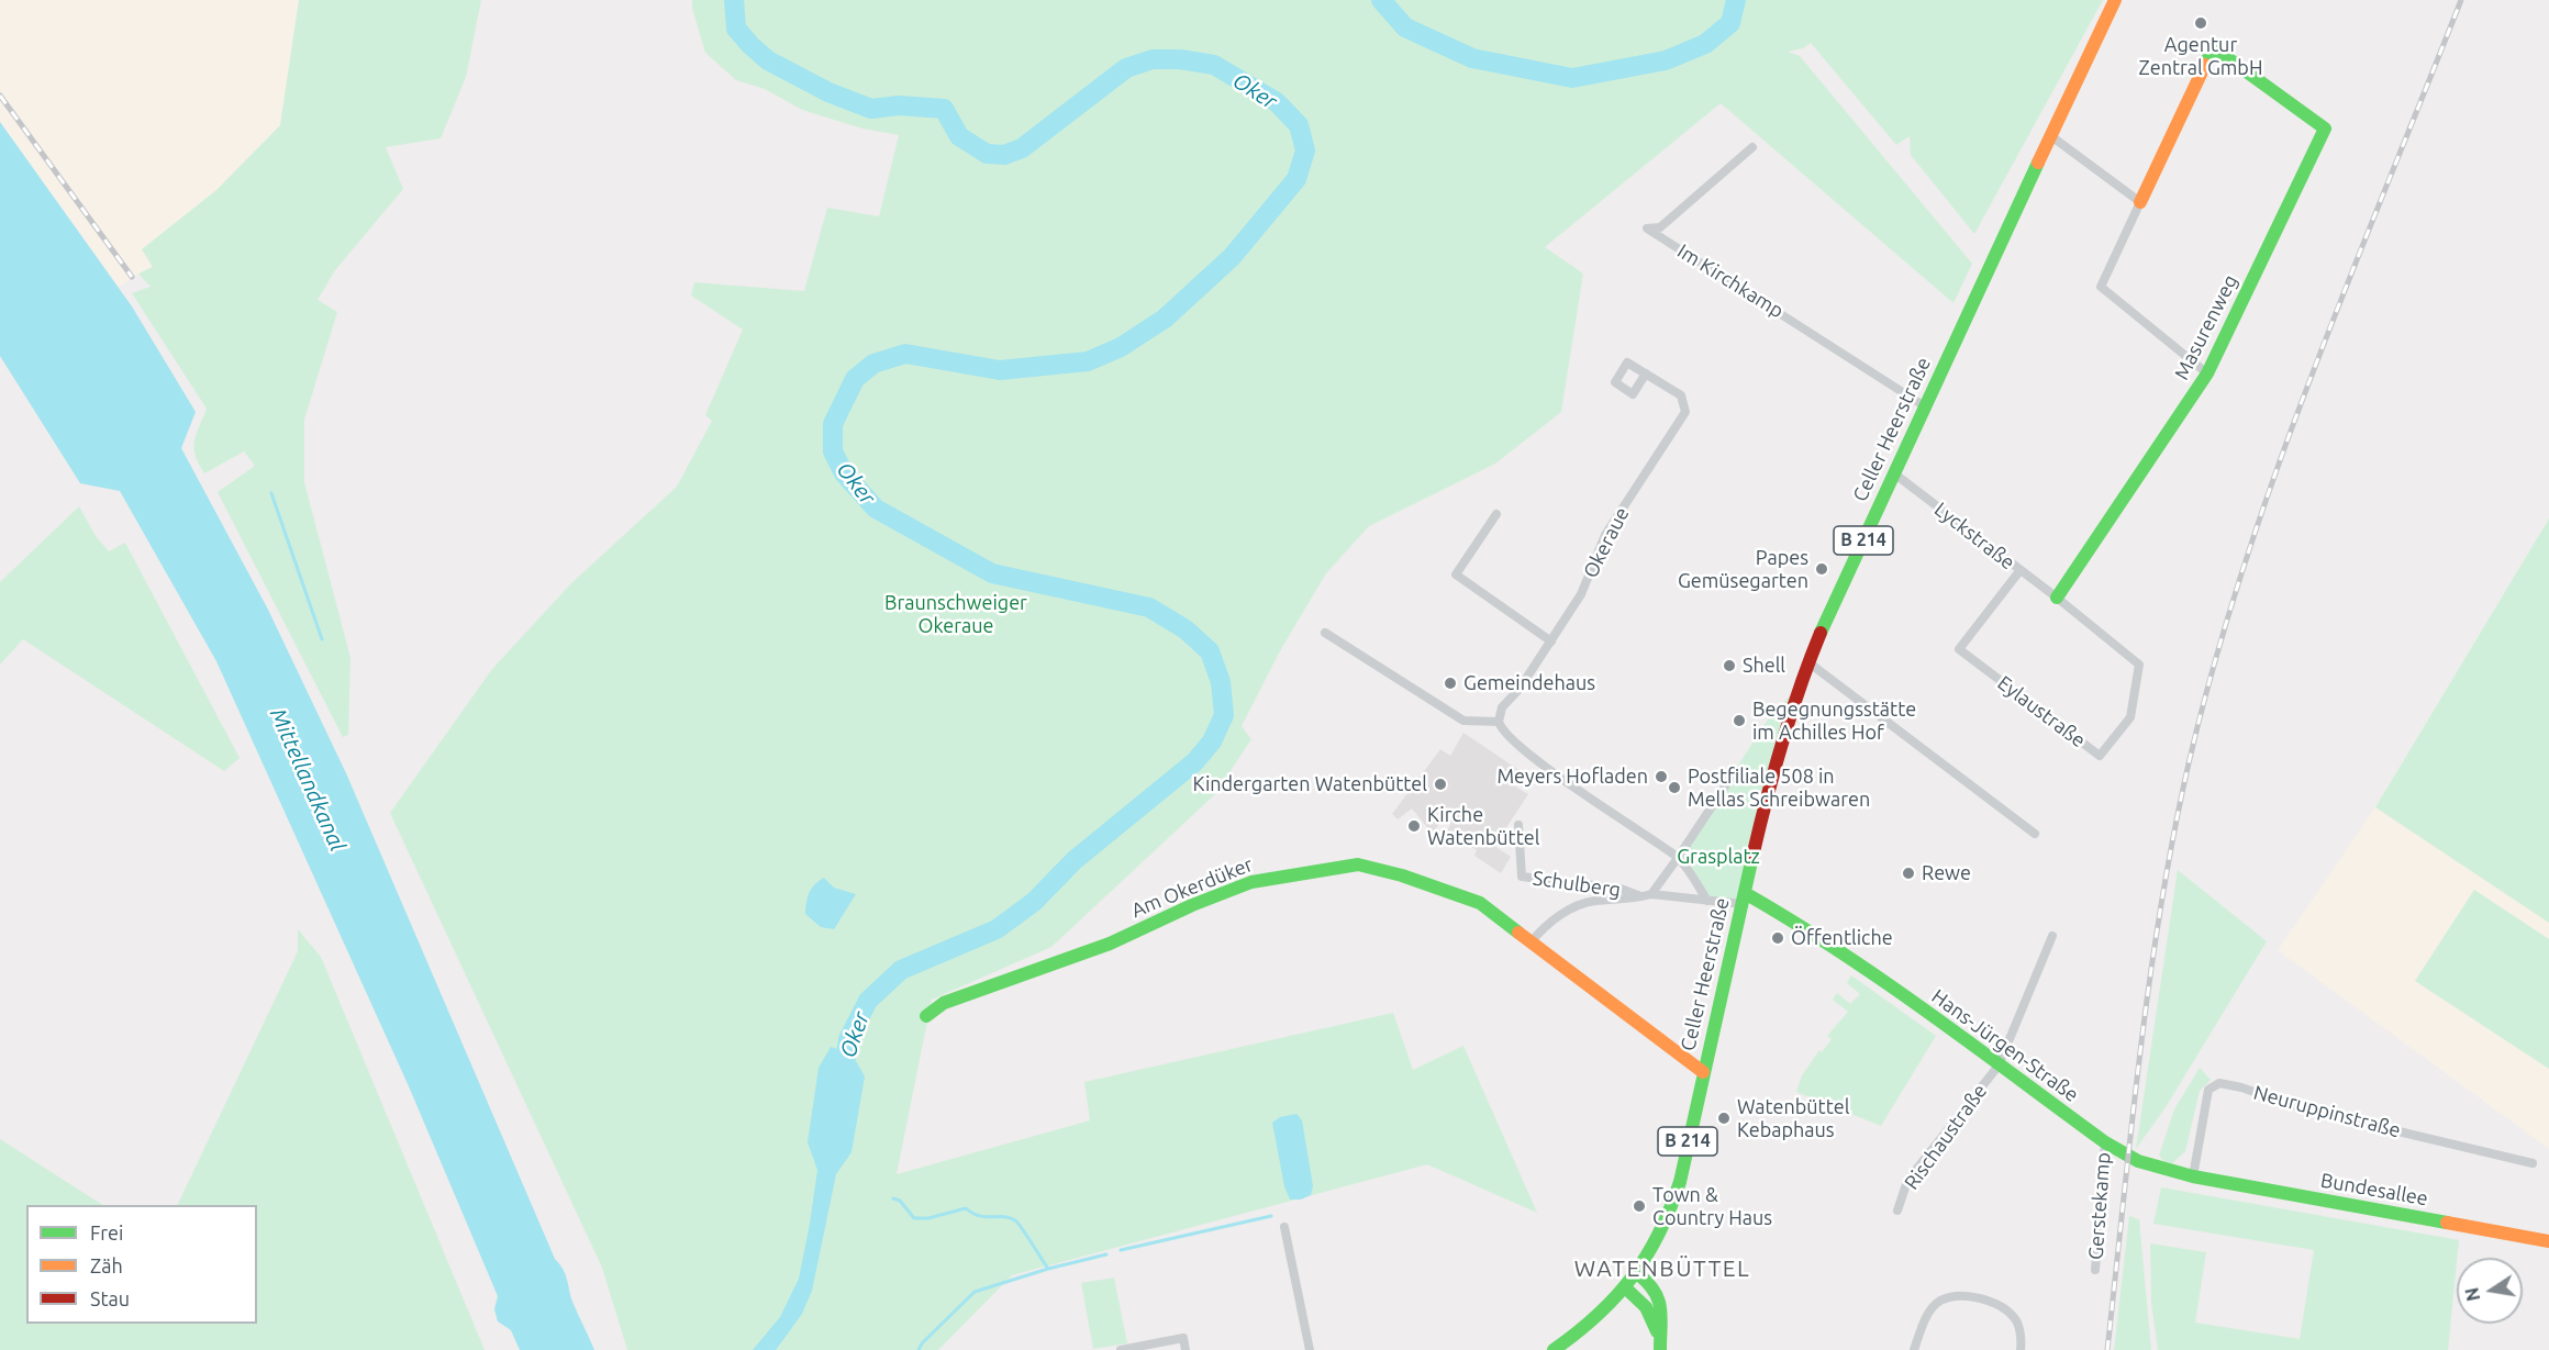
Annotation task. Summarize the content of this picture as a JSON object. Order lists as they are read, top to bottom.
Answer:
{
  "streets": {
    "main road": [
      "Masurenweg",
      "Celler Heerstraße",
      "B 214",
      "Am Okerdüker",
      "Hans-Jürgen-Straße",
      "Bundesallee"
    ],
    "street": [
      "Im Kirchkamp",
      "Lyckstraße",
      "Okeraue",
      "Eylaustraße",
      "Schulberg",
      "Neuruppinstraße",
      "Rischaustraße",
      "Gerstekamp"
    ]
  },
  "crossings": [
    ["Im Kirchkamp", "Celler Heerstraße"],
    ["Masurenweg", "Lyckstraße"],
    ["Masurenweg", "Eylaustraße"],
    ["Celler Heerstraße", "Lyckstraße"],
    ["Celler Heerstraße", "Am Okerdüker"],
    ["Celler Heerstraße", "Hans-Jürgen-Straße"],
    ["Lyckstraße", "Eylaustraße"],
    ["Schulberg", "Am Okerdüker"],
    ["Hans-Jürgen-Straße", "Neuruppinstraße"],
    ["Hans-Jürgen-Straße", "Rischaustraße"],
    ["Hans-Jürgen-Straße", "Bundesallee"],
    ["Hans-Jürgen-Straße", "Gerstekamp"],
    ["Neuruppinstraße", "Bundesallee"]
  ],
  "districts": ["WATENBÜTTEL"],
  "water": ["Oker", "Mittellandkanal"],
  "parks": ["Braunschweiger Okeraue", "Grasplatz"],
  "places": [
    "Agentur Zentral GmbH",
    "Papes Gemüsegarten",
    "Shell",
    "Gemeindehaus",
    "Begegnungsstätte im Achilles Hof",
    "Meyers Hofladen",
    "Kindergarten Watenbüttel",
    "Postfiliale 508 in Mellas Schreibwaren",
    "Kirche Watenbüttel",
    "Rewe",
    "Öffentliche",
    "Watenbüttel Kebaphaus",
    "Town & Country Haus"
  ],
  "legend": ["Frei", "Zäh", "Stau"],
  "north": "left"
}
